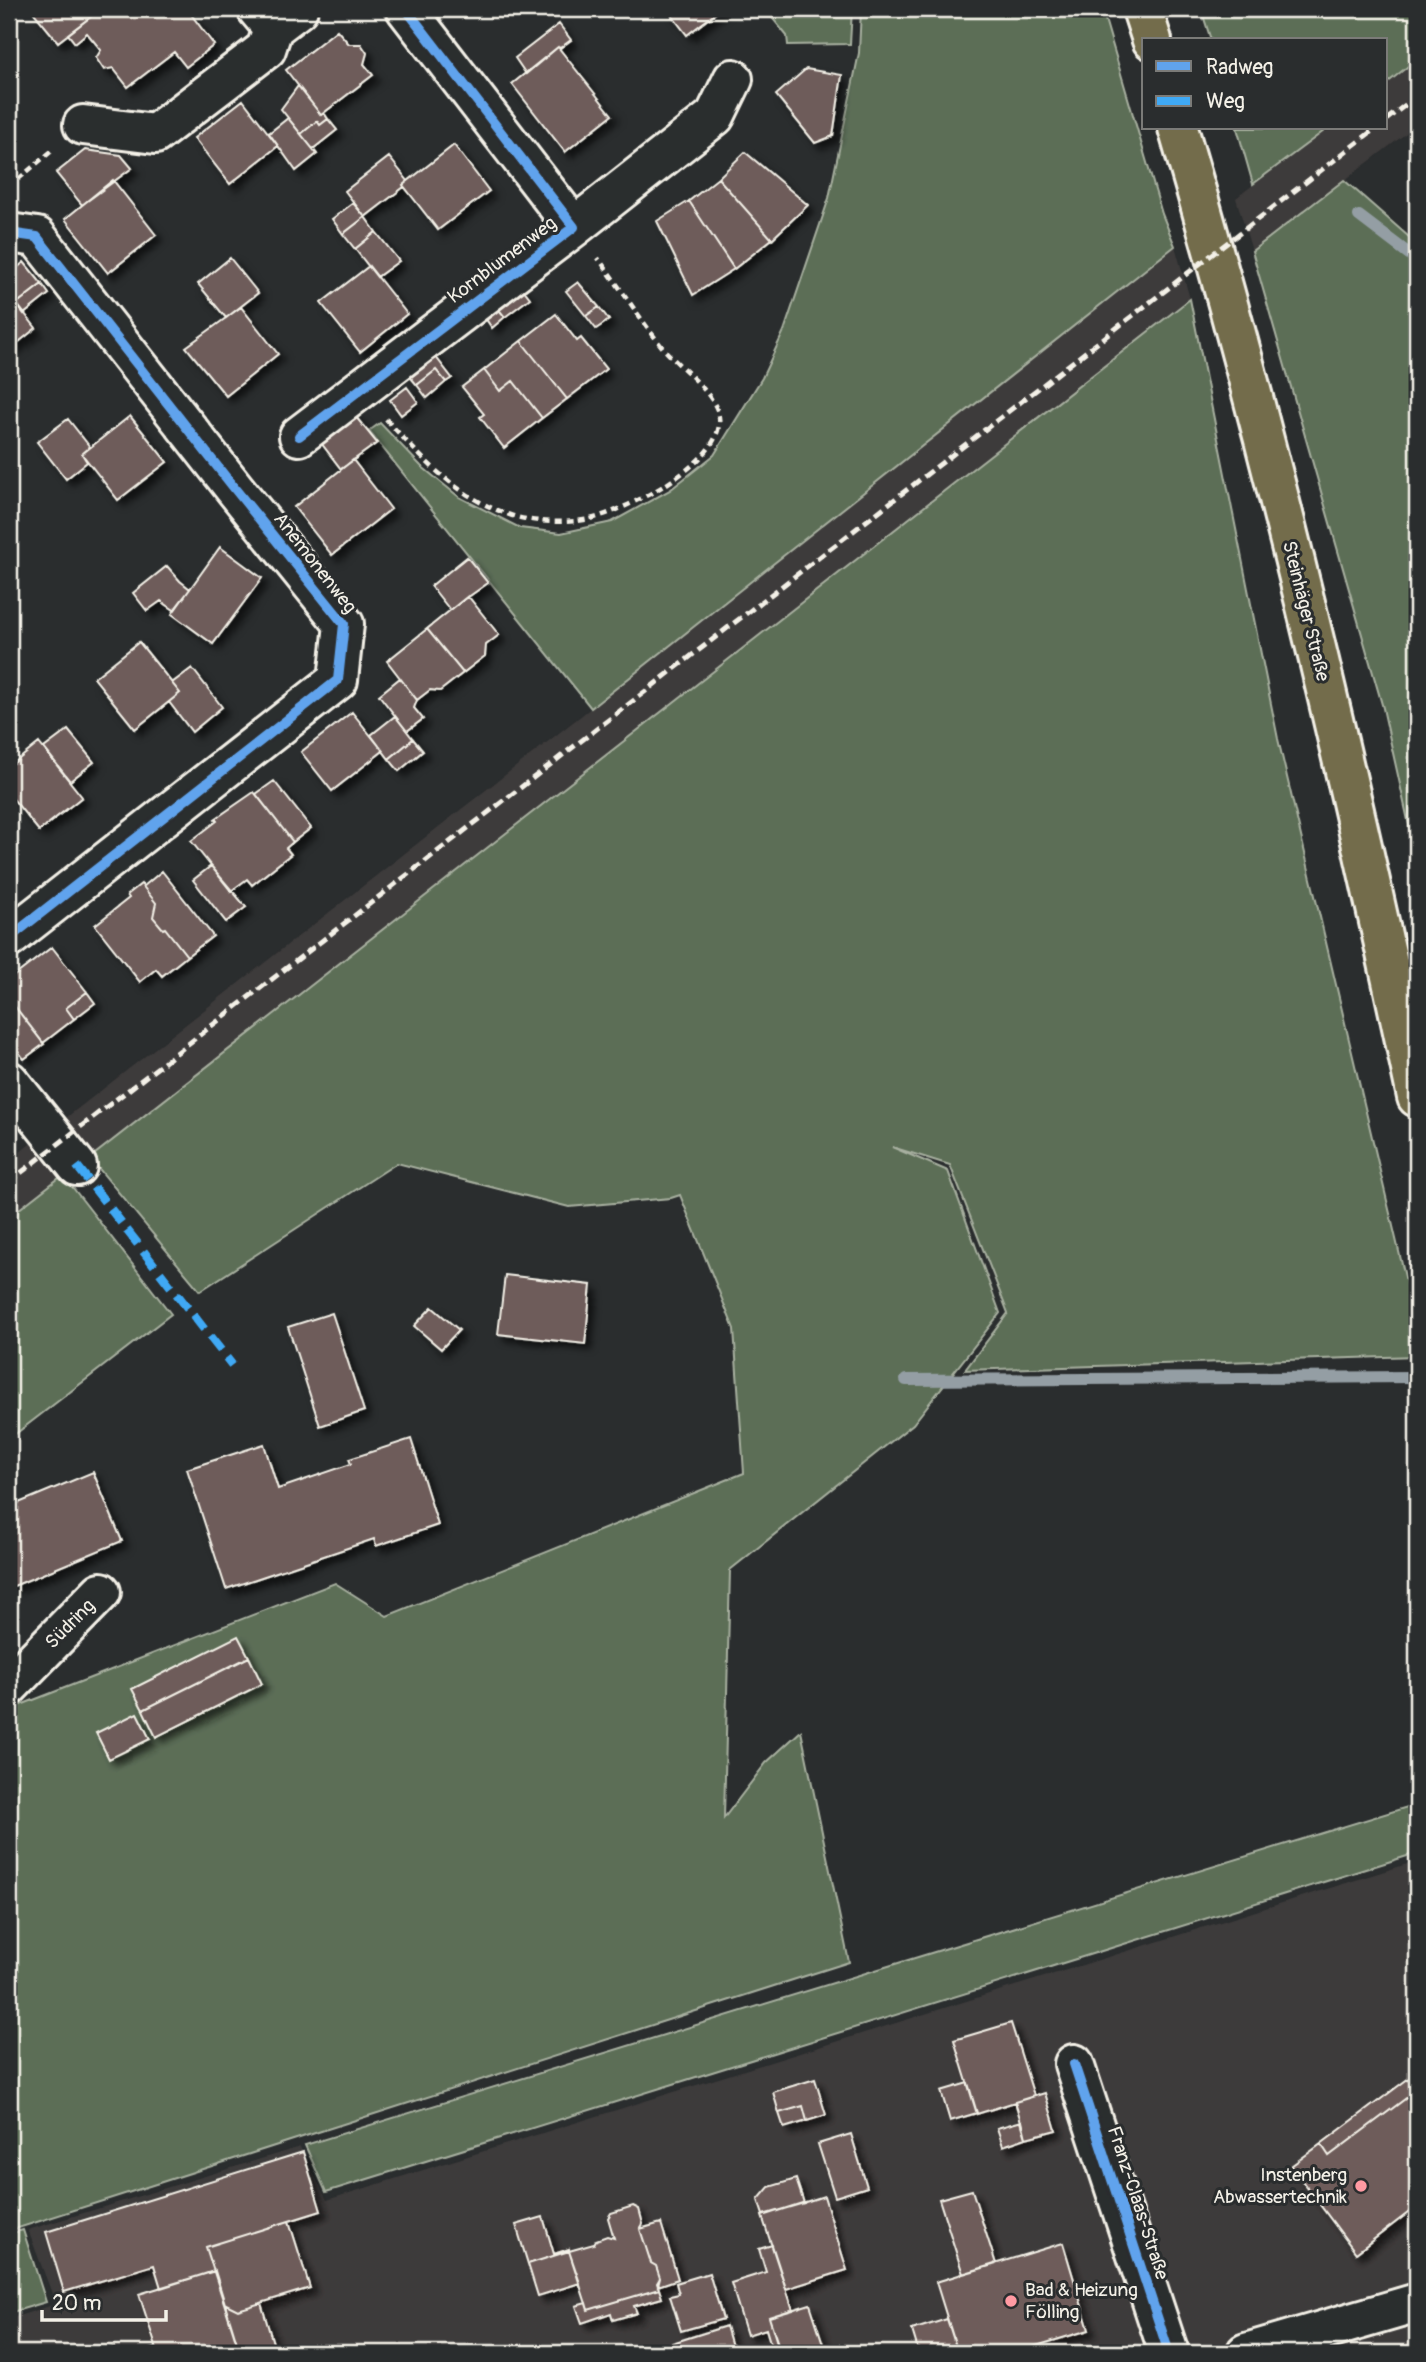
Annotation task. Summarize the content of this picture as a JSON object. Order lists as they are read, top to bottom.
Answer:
{
  "streets": {
    "main road": ["Steinhäger Straße"],
    "street": [
      "Kornblumenweg",
      "Anemonenweg",
      "Südring",
      "Franz-Claas-Straße"
    ]
  },
  "places": ["Instenberg Abwassertechnik", "Bad & Heizung Fölling"],
  "legend": ["Radweg", "Weg"],
  "scale_bar": "20 m"
}
